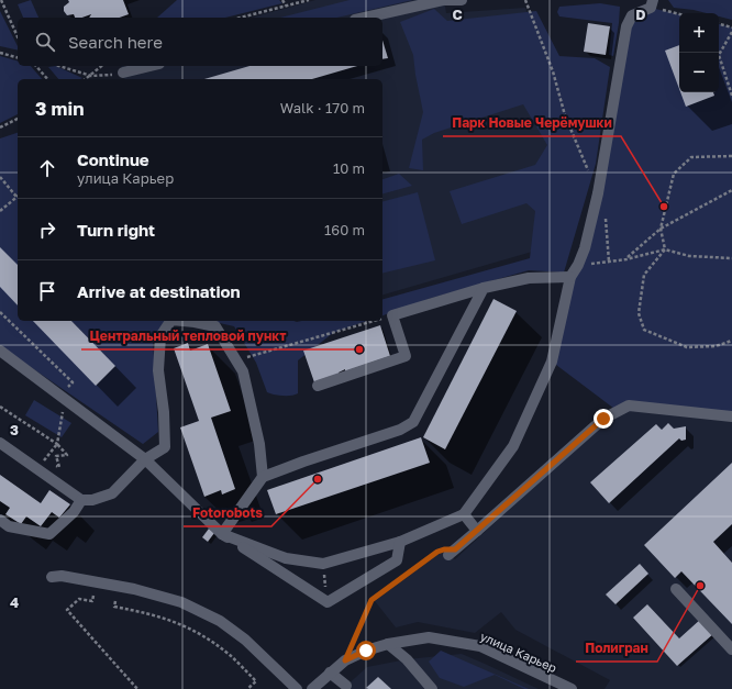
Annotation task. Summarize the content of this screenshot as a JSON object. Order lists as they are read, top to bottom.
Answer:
{
  "streets": {
    "street": ["улица Карьер"]
  },
  "places": [
    "Парк Новые Черёмушки",
    "Центральный тепловой пункт",
    "Fotorobots",
    "Полигран"
  ],
  "page": {
    "map_buttons": ["+", "−"],
    "search": "Search here",
    "heading": ["3 min", "Walk · 170 m"],
    "list": [
      ["Continue", "улица Карьер", "10 m"],
      ["Turn right", "160 m"],
      "Arrive at destination"
    ]
  },
  "grid": {
    "columns": ["C", "D"],
    "rows": ["3", "4"]
  }
}
